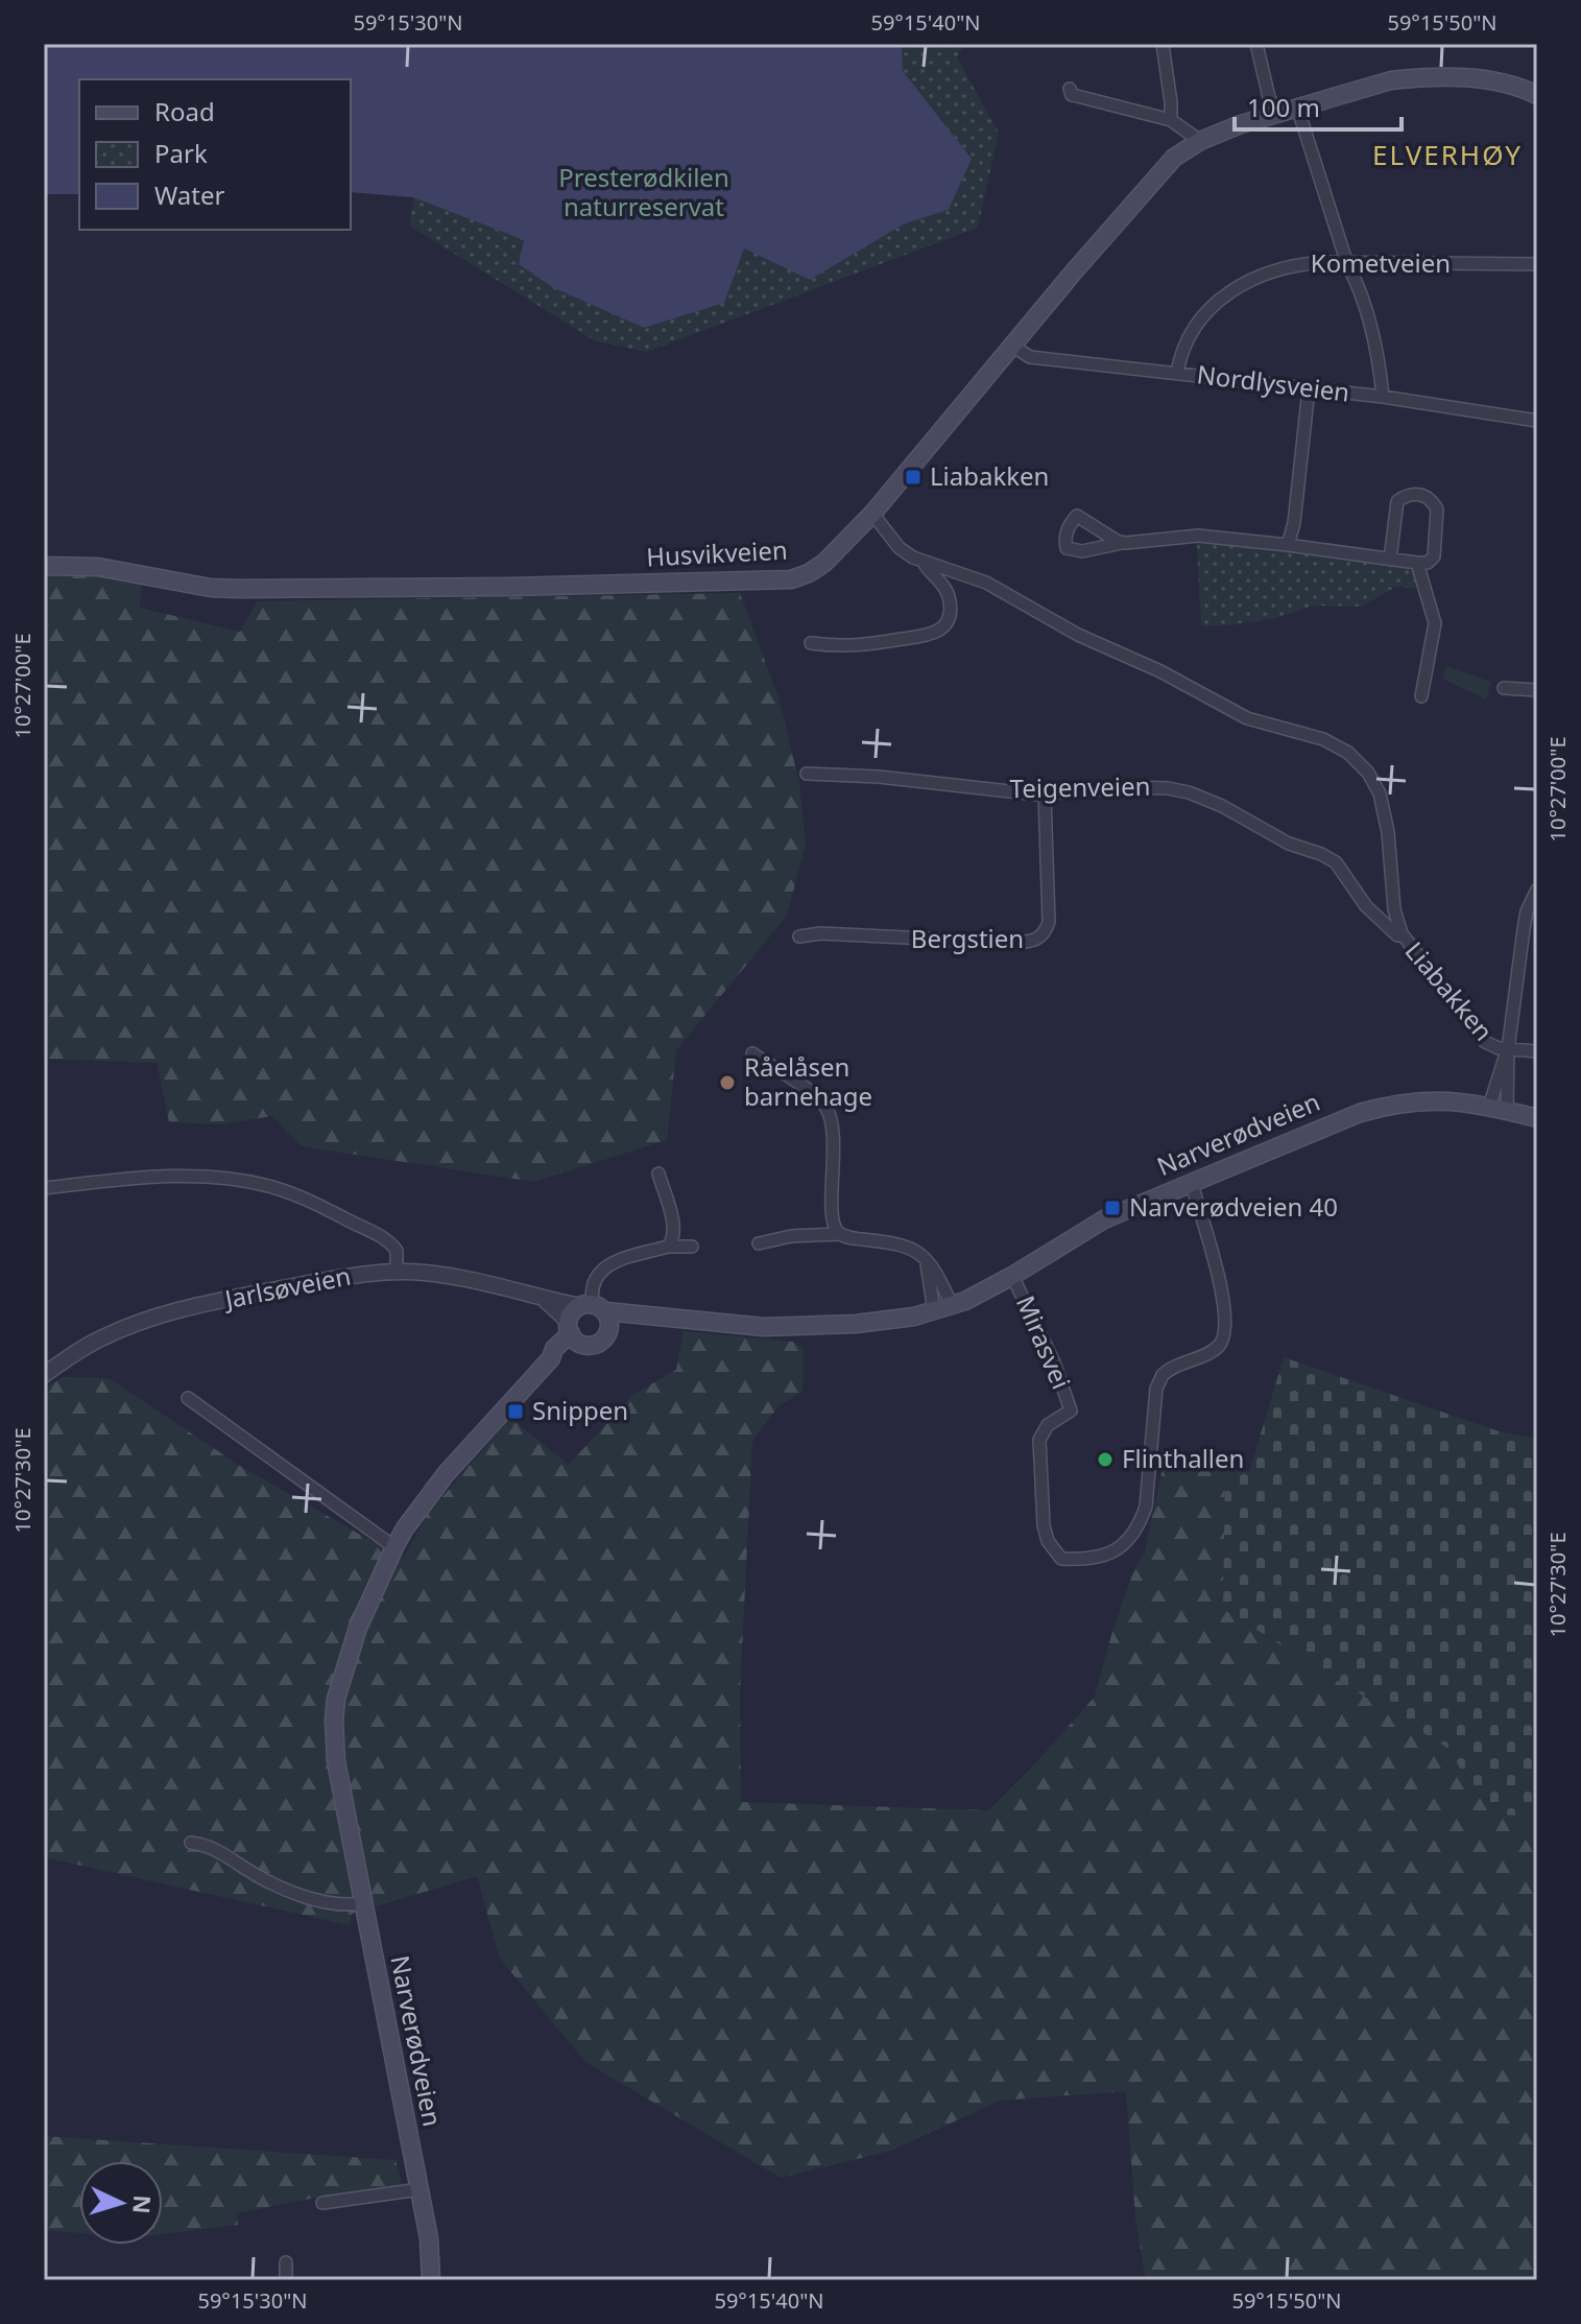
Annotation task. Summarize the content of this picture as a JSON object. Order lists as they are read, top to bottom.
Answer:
{
  "streets": {
    "main road": ["Husvikveien", "Narverødveien"],
    "street": [
      "Kometveien",
      "Nordlysveien",
      "Teigenveien",
      "Bergstien",
      "Liabakken",
      "Jarlsøveien",
      "Mirasvei"
    ]
  },
  "crossings": [
    ["Kometveien", "Nordlysveien"],
    ["Nordlysveien", "Husvikveien"],
    ["Husvikveien", "Liabakken"],
    ["Teigenveien", "Bergstien"],
    ["Teigenveien", "Liabakken"],
    ["Liabakken", "Narverødveien"],
    ["Narverødveien", "Jarlsøveien"],
    ["Narverødveien", "Mirasvei"]
  ],
  "districts": ["ELVERHØY"],
  "parks": ["Presterødkilen naturreservat"],
  "places": {
    "transit": ["Liabakken", "Narverødveien 40", "Snippen"],
    "other": ["Råelåsen barnehage", "Flinthallen"]
  },
  "legend": ["Road", "Park", "Water"],
  "scale_bar": "100 m",
  "north": "right",
  "coordinates": [
    "59°15'30\"N",
    "59°15'40\"N",
    "59°15'50\"N",
    "10°27'00\"E",
    "10°27'30\"E"
  ]
}
